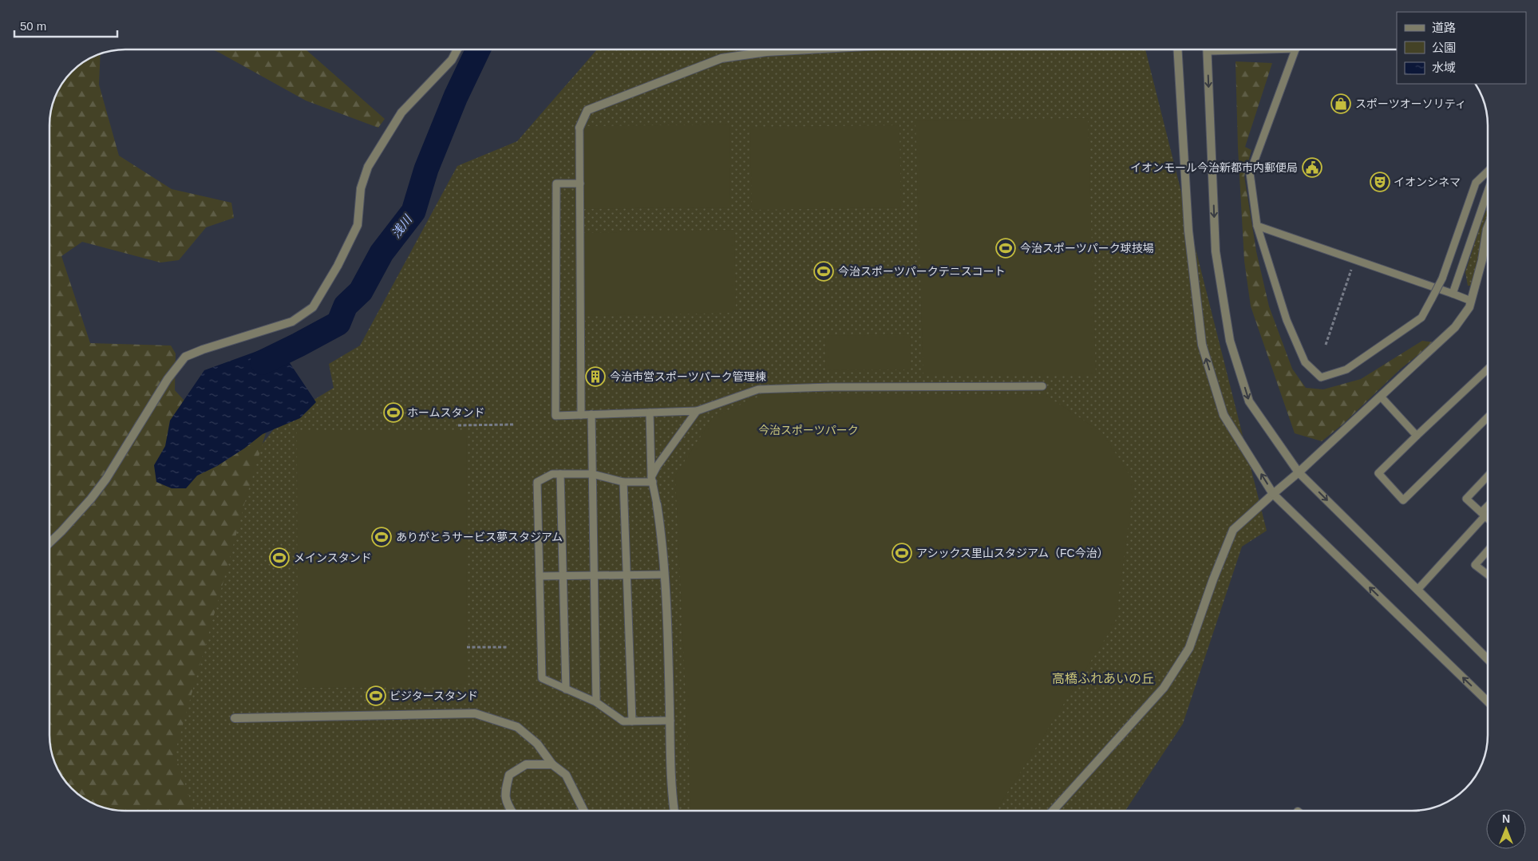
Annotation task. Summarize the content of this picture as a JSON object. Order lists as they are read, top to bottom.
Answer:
{
  "districts": ["高橋ふれあいの丘"],
  "water": ["浅川"],
  "parks": ["今治スポーツパーク"],
  "places": {
    "shop": ["スポーツオーソリティ"],
    "public building": ["イオンモール今治新都市内郵便局"],
    "theatre": ["イオンシネマ"],
    "sports": [
      "今治スポーツパーク球技場",
      "今治スポーツパークテニスコート",
      "ホームスタンド",
      "ありがとうサービス夢スタジアム",
      "アシックス里山スタジアム（FC今治）",
      "メインスタンド",
      "ビジタースタンド"
    ],
    "building": ["今治市営スポーツパーク管理棟"]
  },
  "legend": ["道路", "公園", "水域"],
  "scale_bar": "50 m",
  "north": "top"
}
